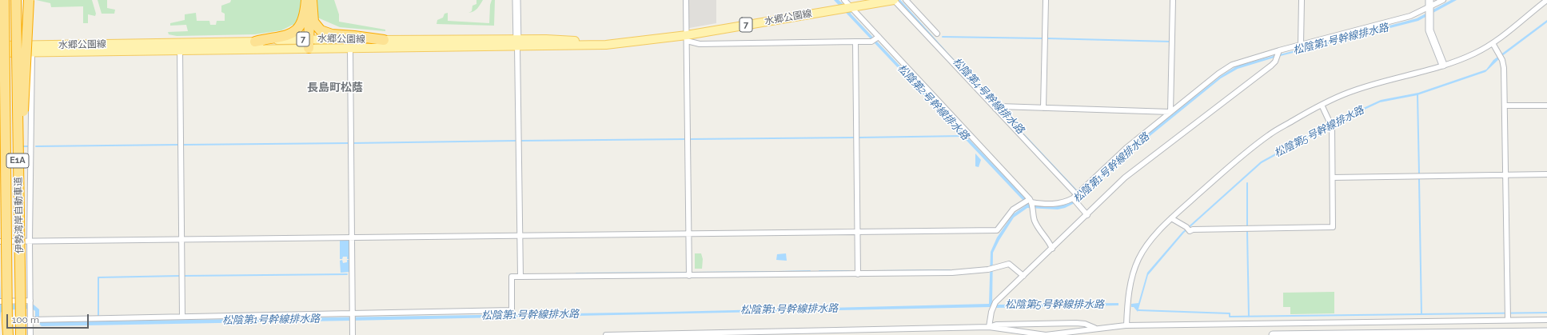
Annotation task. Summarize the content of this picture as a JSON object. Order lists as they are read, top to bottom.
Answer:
{
  "streets": {
    "highway": ["E1A", "伊勢湾岸自動車道"],
    "main road": ["水郷公園線", "7"]
  },
  "districts": ["長島町松蔭"],
  "water": [
    "松陰第1号幹線排水路",
    "松陰第4号幹線排水路",
    "松陰第2号幹線排水路",
    "松陰第5号幹線排水路"
  ],
  "scale_bar": "100 m"
}
